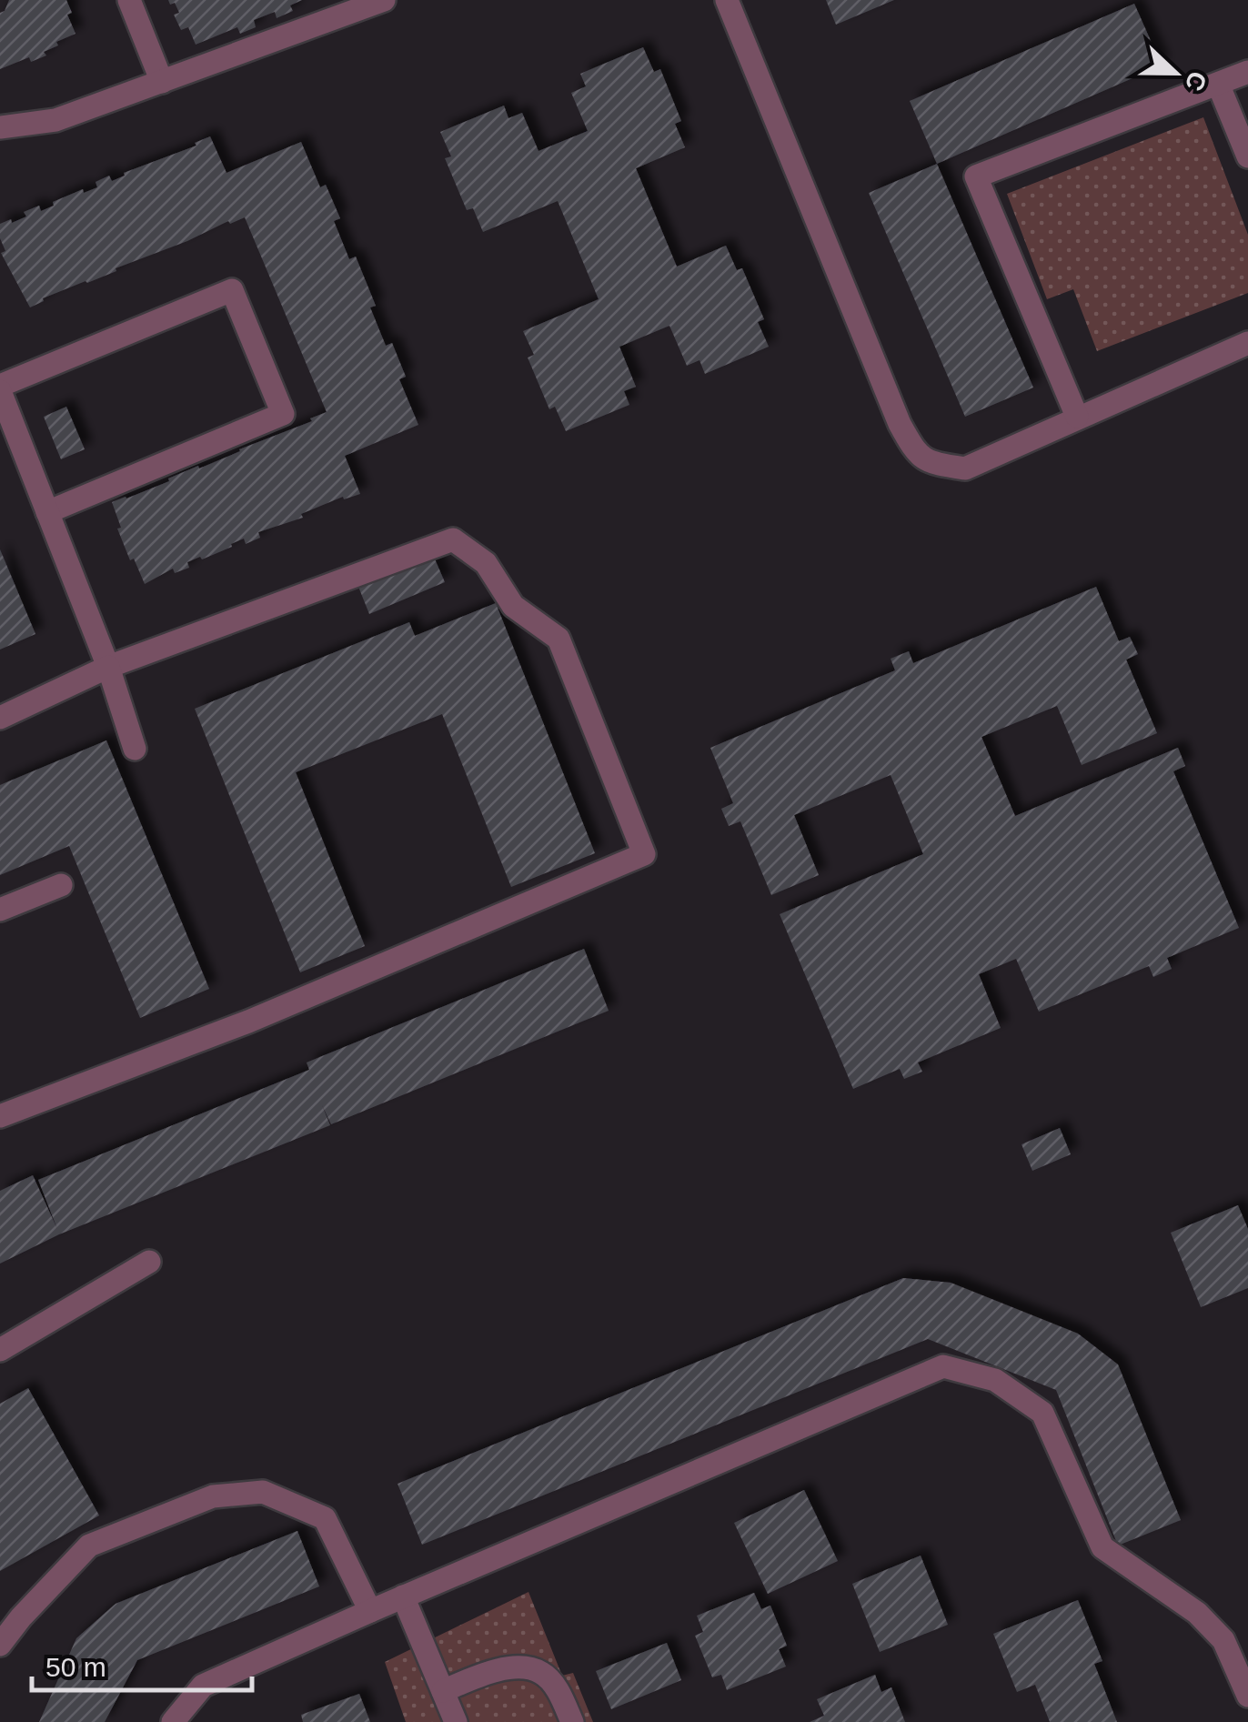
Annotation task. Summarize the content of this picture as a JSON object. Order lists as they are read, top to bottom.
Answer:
{
  "scale_bar": "50 m",
  "north": "right"
}
